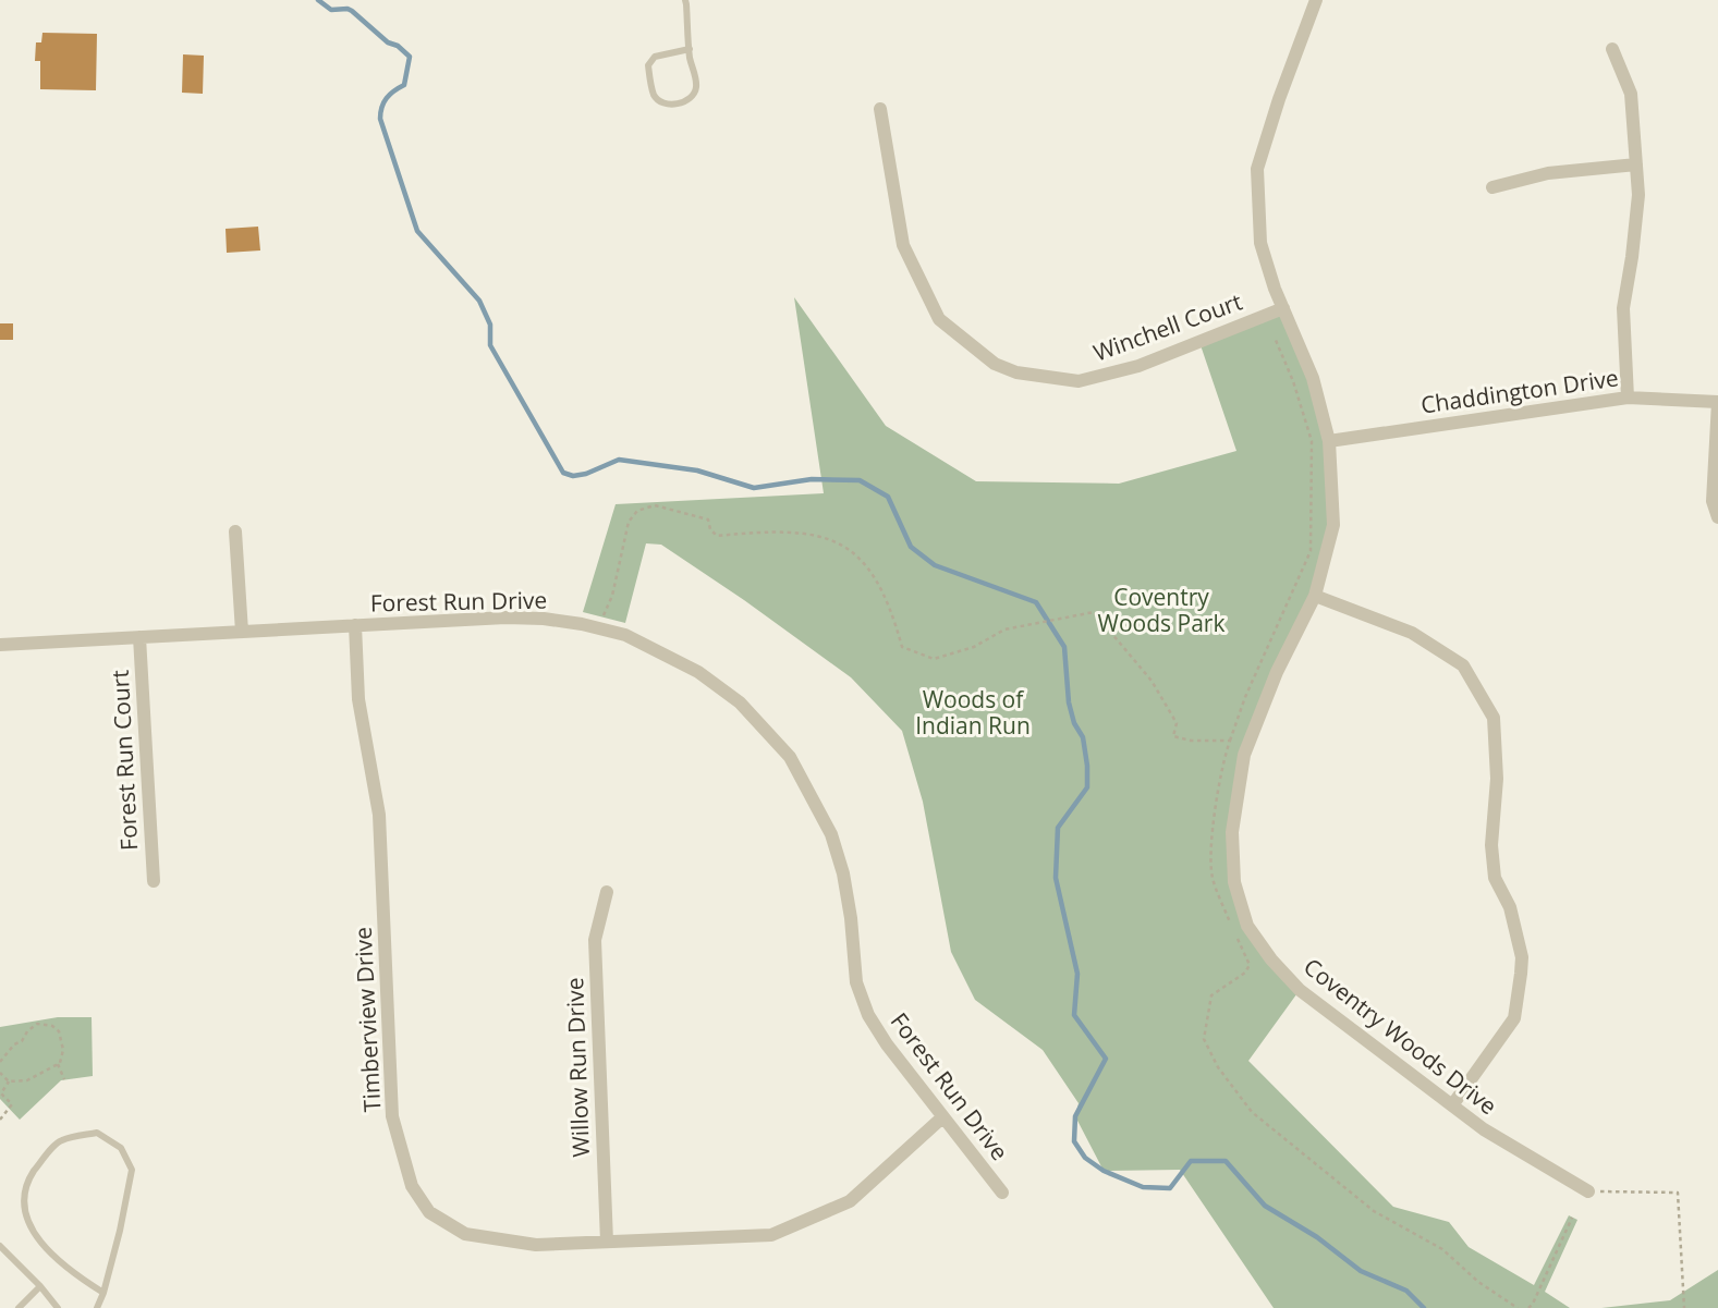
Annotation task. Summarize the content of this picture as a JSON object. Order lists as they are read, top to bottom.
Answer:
{
  "streets": {
    "street": [
      "Winchell Court",
      "Chaddington Drive",
      "Forest Run Drive",
      "Forest Run Court",
      "Timberview Drive",
      "Coventry Woods Drive",
      "Willow Run Drive"
    ]
  },
  "crossings": [
    ["Winchell Court", "Coventry Woods Drive"],
    ["Chaddington Drive", "Coventry Woods Drive"],
    ["Forest Run Drive", "Forest Run Court"],
    ["Forest Run Drive", "Timberview Drive"],
    ["Timberview Drive", "Willow Run Drive"]
  ],
  "parks": ["Coventry Woods Park", "Woods of Indian Run"]
}
